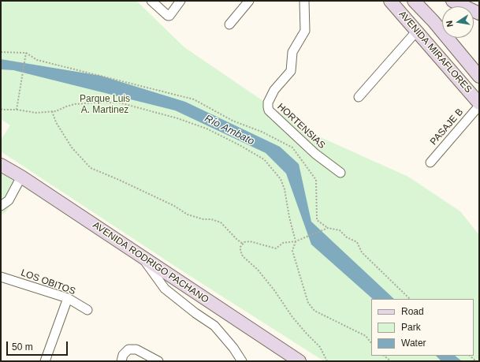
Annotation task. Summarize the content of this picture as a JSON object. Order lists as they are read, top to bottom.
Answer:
{
  "streets": {
    "main road": ["AVENIDA MIRAFLORES", "AVENIDA RODRIGO PACHANO"],
    "street": ["HORTENSIAS", "PASAJE B", "LOS OBITOS"]
  },
  "crossings": [
    ["AVENIDA MIRAFLORES", "PASAJE B"]
  ],
  "water": ["Río Ambato"],
  "parks": ["Parque Luis A. Martinez"],
  "legend": ["Road", "Park", "Water"],
  "scale_bar": "50 m",
  "north": "left"
}
